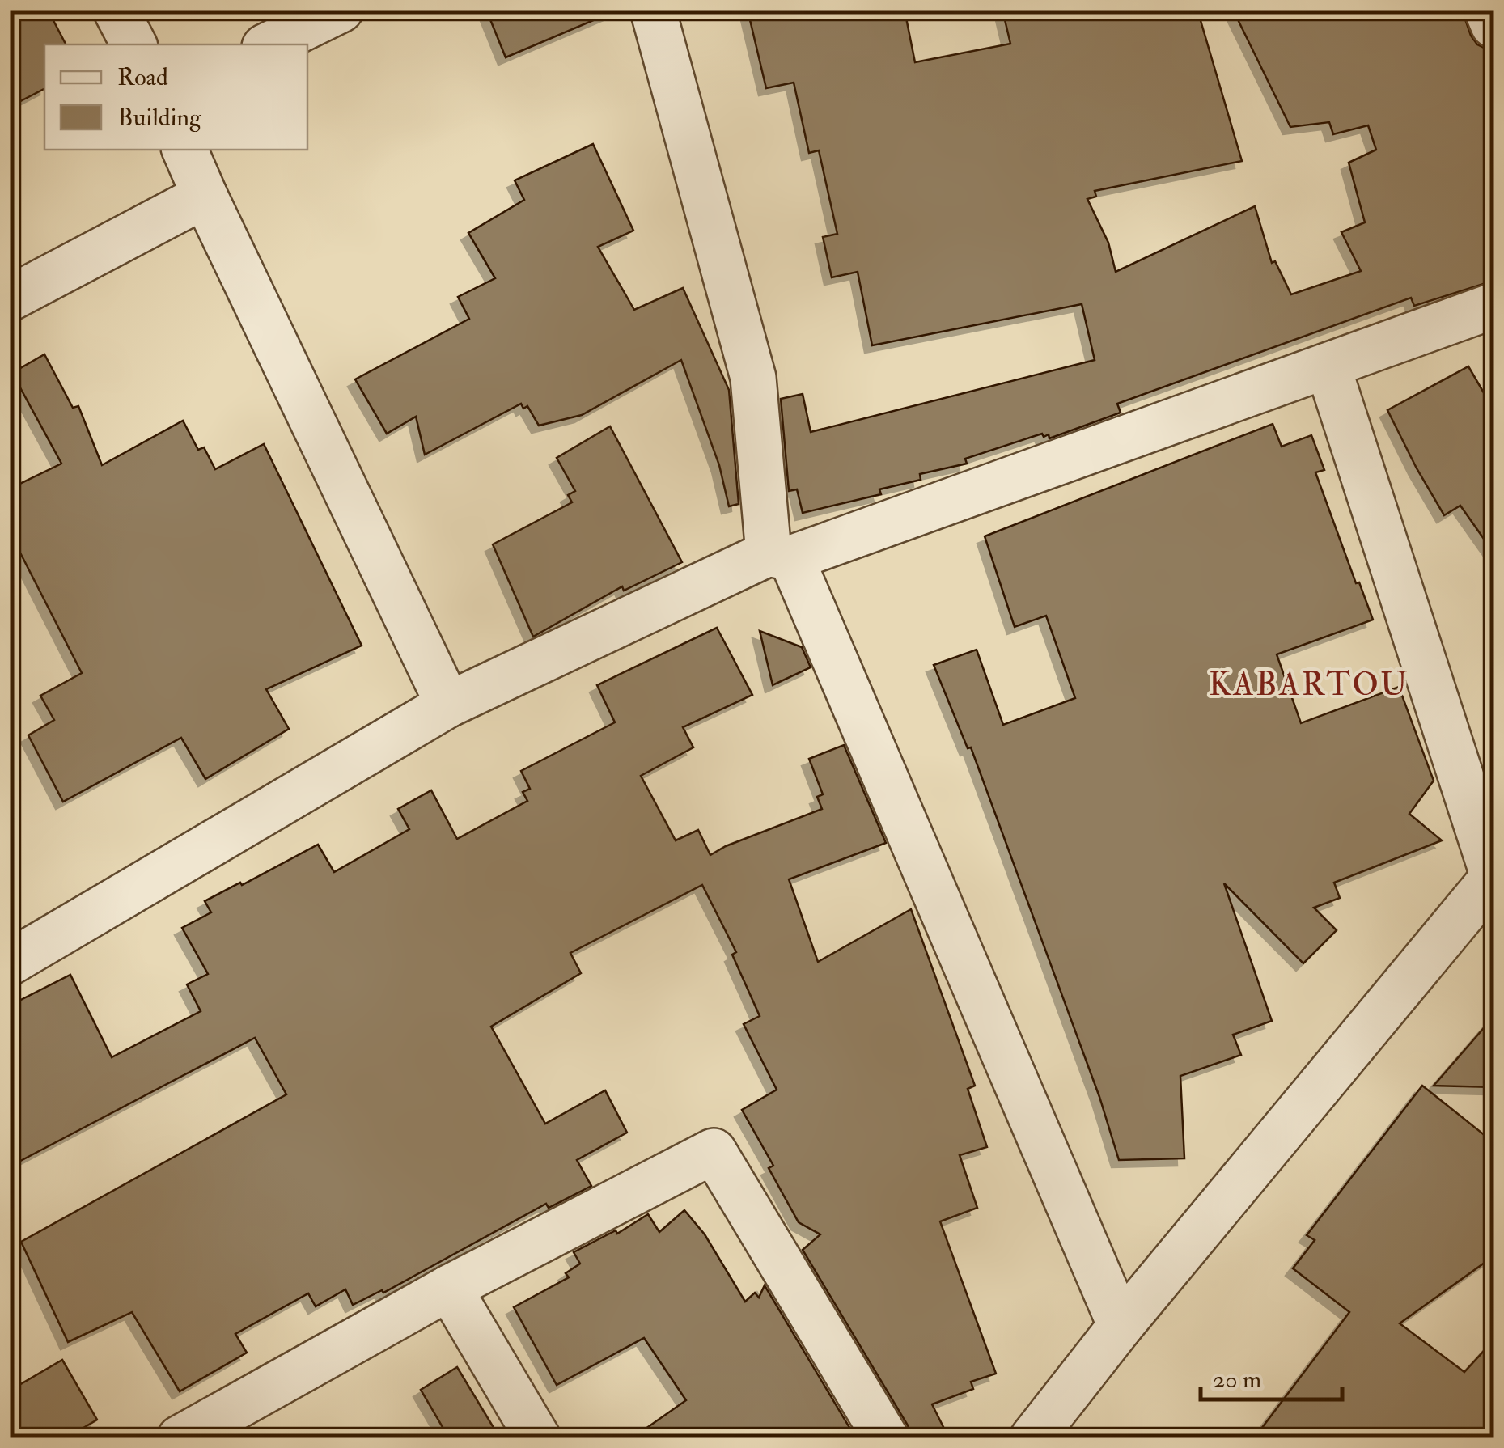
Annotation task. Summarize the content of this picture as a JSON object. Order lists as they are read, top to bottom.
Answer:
{
  "districts": ["KABARTOU"],
  "legend": ["Road", "Building"],
  "scale_bar": "20 m"
}
